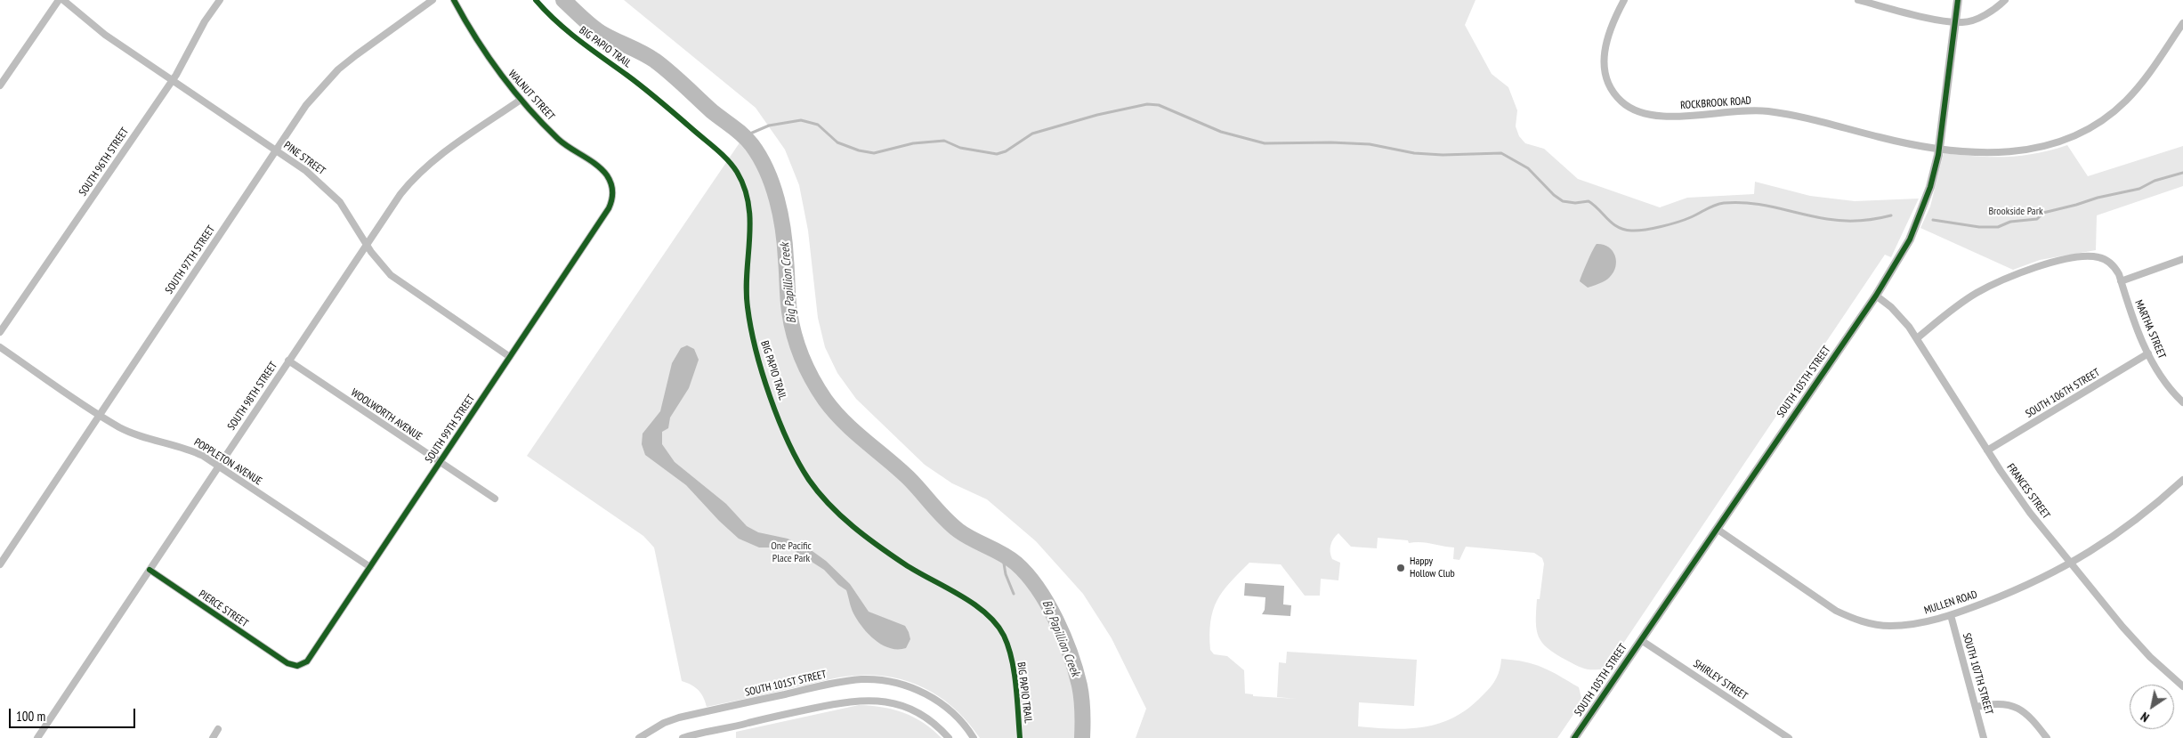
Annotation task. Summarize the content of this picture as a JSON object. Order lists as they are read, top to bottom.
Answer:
{
  "streets": {
    "street": [
      "WALNUT STREET",
      "ROCKBROOK ROAD",
      "PINE STREET",
      "SOUTH 96TH STREET",
      "SOUTH 97TH STREET",
      "MARTHA STREET",
      "SOUTH 105TH STREET",
      "SOUTH 106TH STREET",
      "SOUTH 98TH STREET",
      "WOOLWORTH AVENUE",
      "SOUTH 99TH STREET",
      "POPPLETON AVENUE",
      "FRANCES STREET",
      "MULLEN ROAD",
      "PIERCE STREET",
      "SOUTH 107TH STREET",
      "SHIRLEY STREET",
      "SOUTH 101ST STREET"
    ],
    "cycle path": ["BIG PAPIO TRAIL"]
  },
  "crossings": [
    ["WALNUT STREET", "SOUTH 98TH STREET"],
    ["WALNUT STREET", "SOUTH 99TH STREET"],
    ["ROCKBROOK ROAD", "SOUTH 105TH STREET"],
    ["PINE STREET", "SOUTH 96TH STREET"],
    ["PINE STREET", "SOUTH 97TH STREET"],
    ["PINE STREET", "SOUTH 98TH STREET"],
    ["PINE STREET", "SOUTH 99TH STREET"],
    ["SOUTH 97TH STREET", "POPPLETON AVENUE"],
    ["MARTHA STREET", "SOUTH 106TH STREET"],
    ["MARTHA STREET", "FRANCES STREET"],
    ["SOUTH 105TH STREET", "FRANCES STREET"],
    ["SOUTH 105TH STREET", "MULLEN ROAD"],
    ["SOUTH 105TH STREET", "SHIRLEY STREET"],
    ["SOUTH 106TH STREET", "FRANCES STREET"],
    ["SOUTH 98TH STREET", "WOOLWORTH AVENUE"],
    ["SOUTH 98TH STREET", "POPPLETON AVENUE"],
    ["SOUTH 98TH STREET", "PIERCE STREET"],
    ["WOOLWORTH AVENUE", "SOUTH 99TH STREET"],
    ["SOUTH 99TH STREET", "POPPLETON AVENUE"],
    ["SOUTH 99TH STREET", "PIERCE STREET"],
    ["FRANCES STREET", "MULLEN ROAD"],
    ["MULLEN ROAD", "SOUTH 107TH STREET"]
  ],
  "water": ["Big Papillion Creek"],
  "parks": ["Brookside Park", "One Pacific Place Park"],
  "places": ["Happy Hollow Club"],
  "scale_bar": "100 m",
  "north": "bottom left"
}
